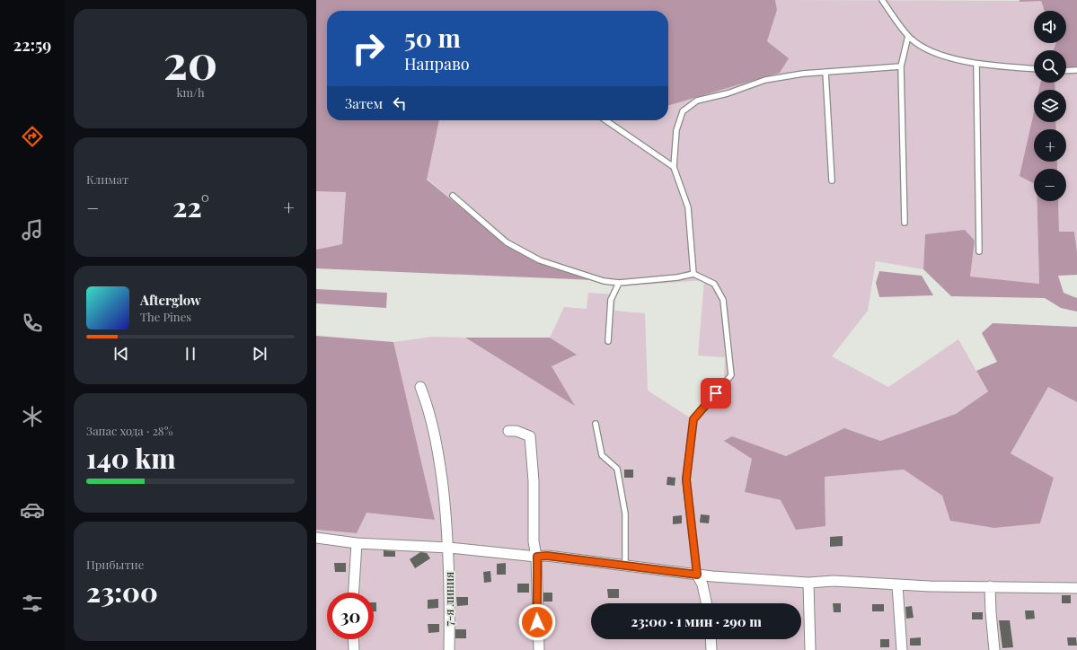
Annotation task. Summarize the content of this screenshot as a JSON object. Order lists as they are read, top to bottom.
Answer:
{
  "streets": {
    "street": ["7-я линия"]
  },
  "page": {
    "tabs": "22:59",
    "tile": [
      ["20", "km/h"],
      "Климат",
      ["Запас хода · 28%", "140 km"],
      ["Прибытие", "23:00"]
    ],
    "map_buttons": ["+", "−"],
    "turn": ["50 m", "Направо"],
    "then": "Затем",
    "heat": ["−", "22°", "+"],
    "song": ["Afterglow", "The Pines"],
    "limit": "30",
    "trip": "23:00 · 1 мин · 290 m"
  }
}
